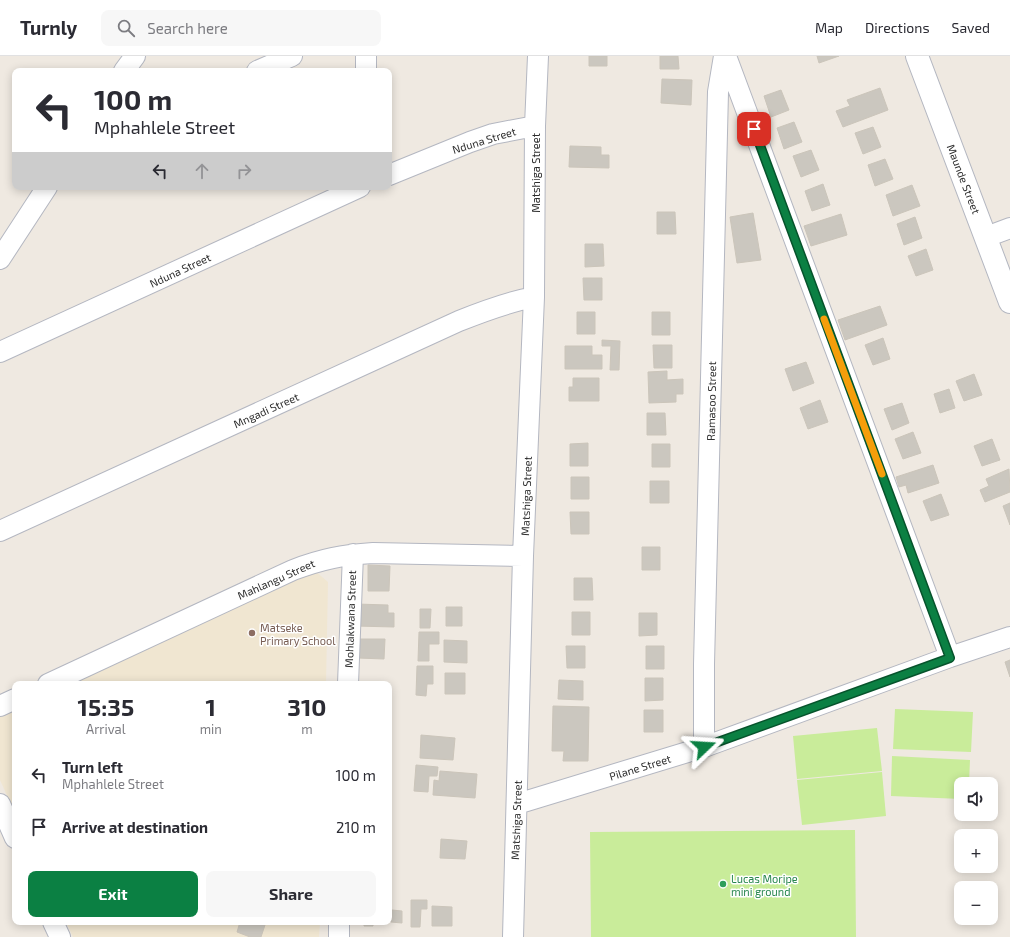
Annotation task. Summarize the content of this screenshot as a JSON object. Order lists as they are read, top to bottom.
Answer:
{
  "streets": {
    "street": [
      "Nduna Street",
      "Matshiga Street",
      "Maunde Street",
      "Ramasoo Street",
      "Mngadi Street",
      "Mahlangu Street",
      "Mohlakwana Street",
      "Pilane Street"
    ]
  },
  "crossings": [
    ["Nduna Street", "Matshiga Street"],
    ["Matshiga Street", "Mngadi Street"],
    ["Matshiga Street", "Mahlangu Street"],
    ["Matshiga Street", "Pilane Street"],
    ["Ramasoo Street", "Pilane Street"],
    ["Mahlangu Street", "Mohlakwana Street"]
  ],
  "places": ["Matseke Primary School", "Lucas Moripe mini ground"],
  "page": {
    "header": "Turnly",
    "search": "Search here",
    "nav": ["Map", "Directions", "Saved"],
    "turn": ["100 m", "Mphahlele Street"],
    "eta": [
      "15:35",
      "Arrival",
      "1",
      "min",
      "310",
      "m"
    ],
    "list": [
      {
        "name": "Turn left",
        "note": "Mphahlele Street",
        "value": "100 m"
      },
      {
        "name": "Arrive at destination",
        "value": "210 m"
      }
    ],
    "map_buttons": ["+", "−"],
    "buttons": ["Exit", "Share"]
  }
}
